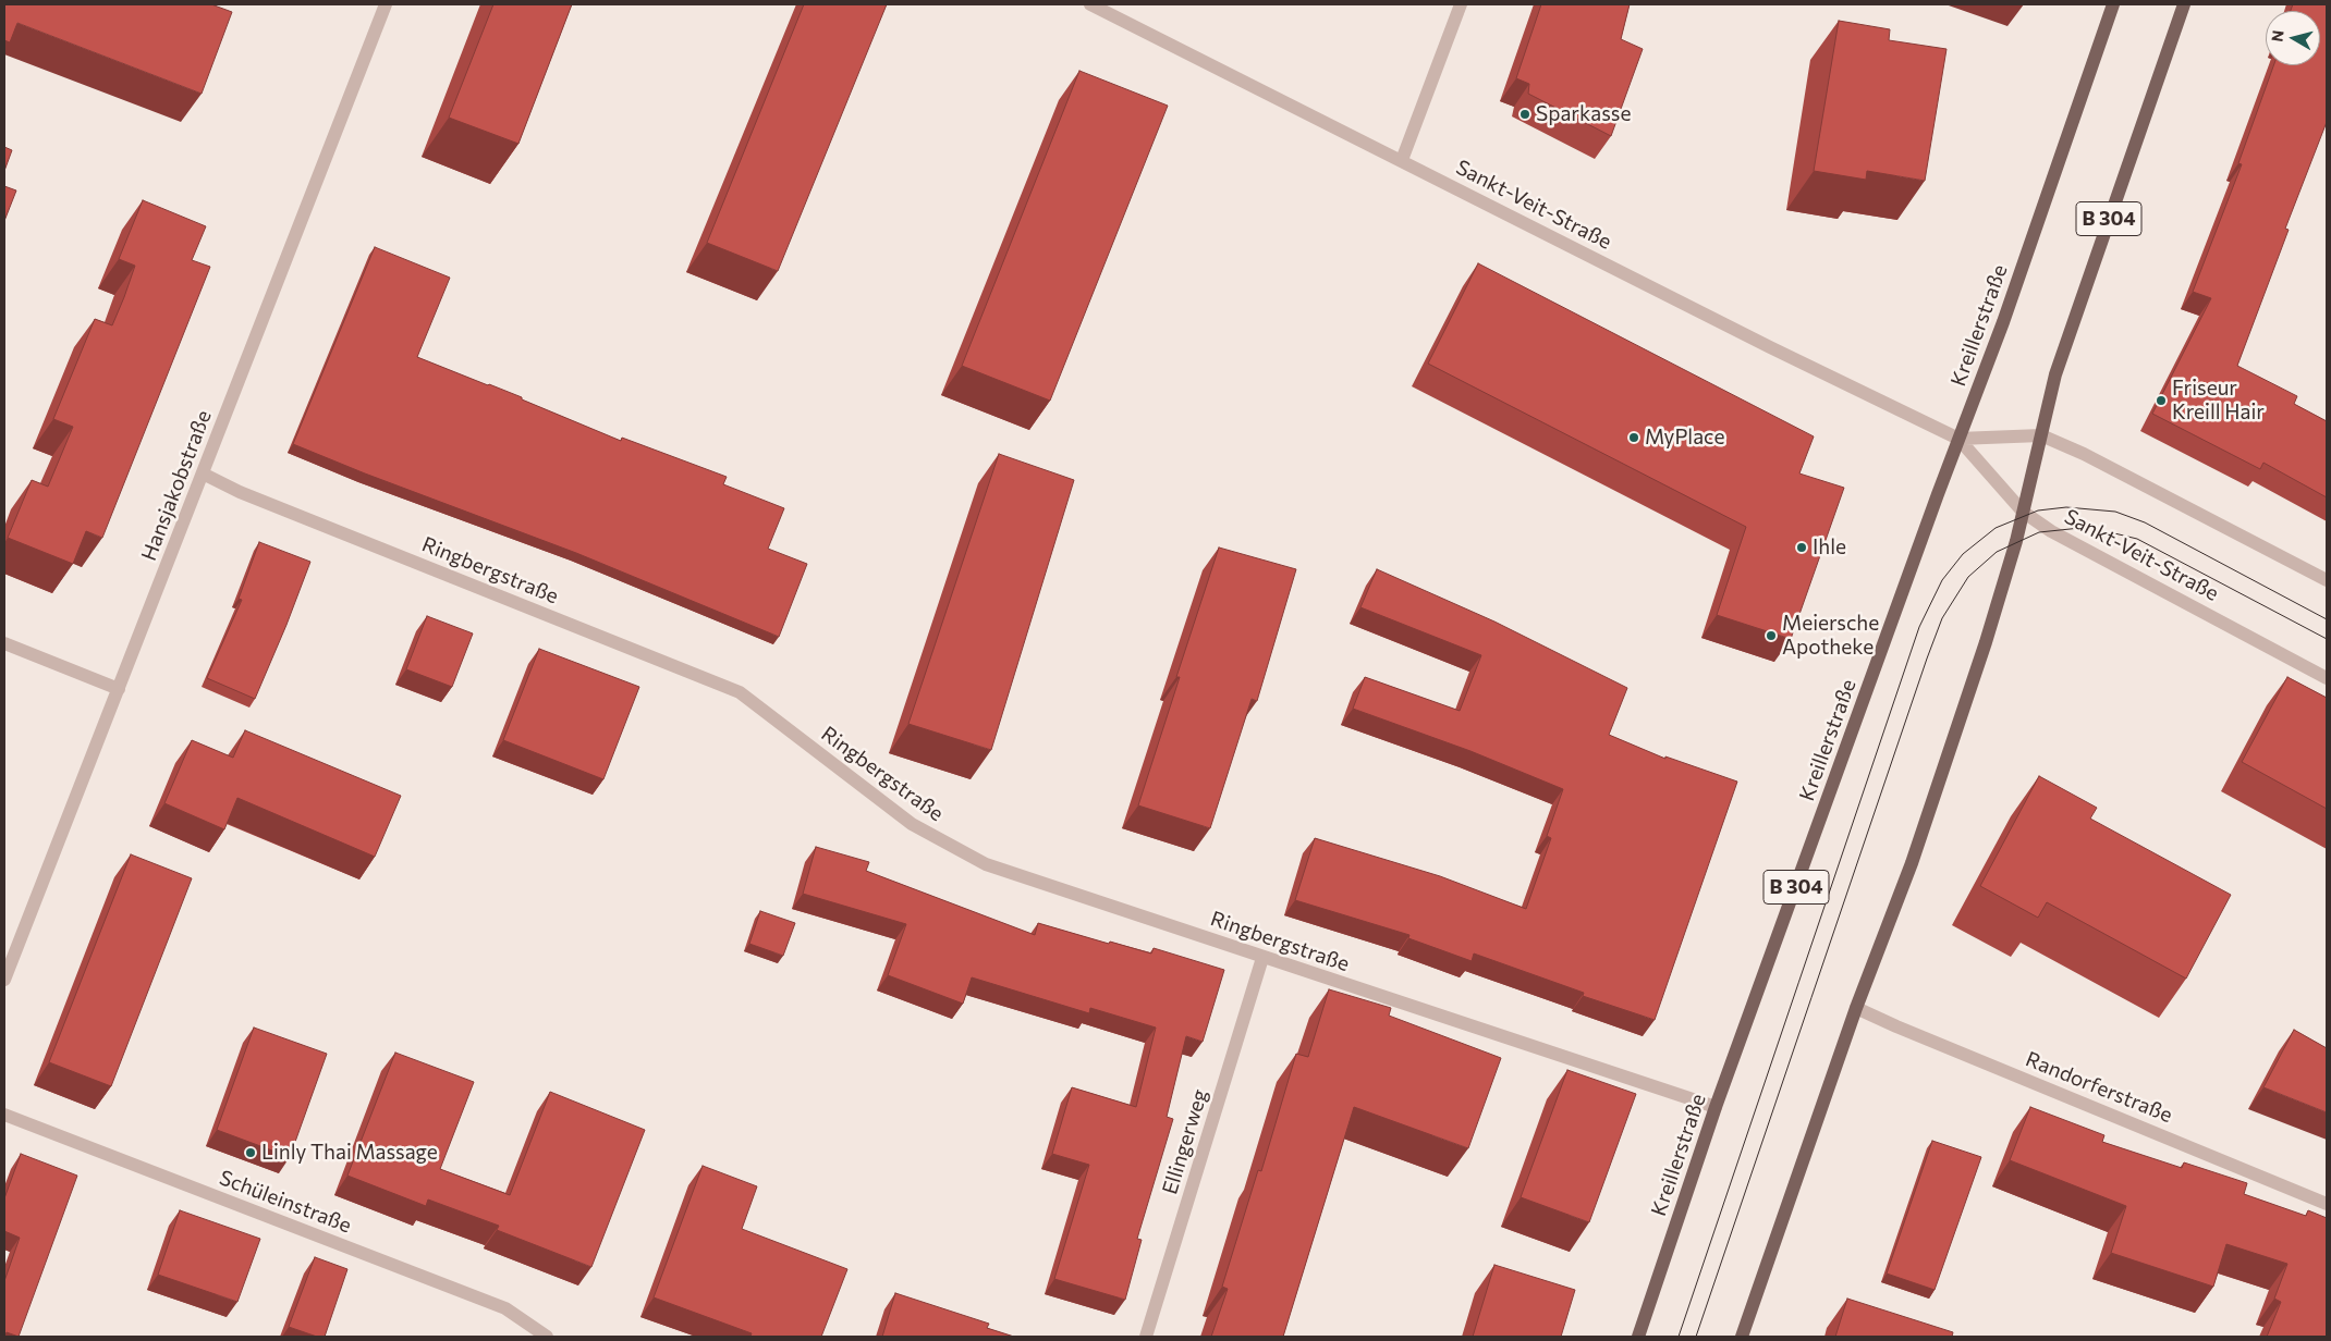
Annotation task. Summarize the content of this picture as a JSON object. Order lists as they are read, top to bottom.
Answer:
{
  "streets": {
    "main road": ["B 304", "Kreillerstraße"],
    "street": [
      "Sankt-Veit-Straße",
      "Hansjakobstraße",
      "Ringbergstraße",
      "Randorferstraße",
      "Ellingerweg",
      "Schüleinstraße"
    ]
  },
  "crossings": [
    ["Sankt-Veit-Straße", "B 304"],
    ["Sankt-Veit-Straße", "Kreillerstraße"],
    ["B 304", "Randorferstraße"],
    ["Kreillerstraße", "Ringbergstraße"],
    ["Hansjakobstraße", "Ringbergstraße"],
    ["Ringbergstraße", "Ellingerweg"]
  ],
  "places": [
    "Sparkasse",
    "Friseur Kreill Hair",
    "MyPlace",
    "Ihle",
    "Meiersche Apotheke",
    "Linly Thai Massage"
  ],
  "north": "left"
}
